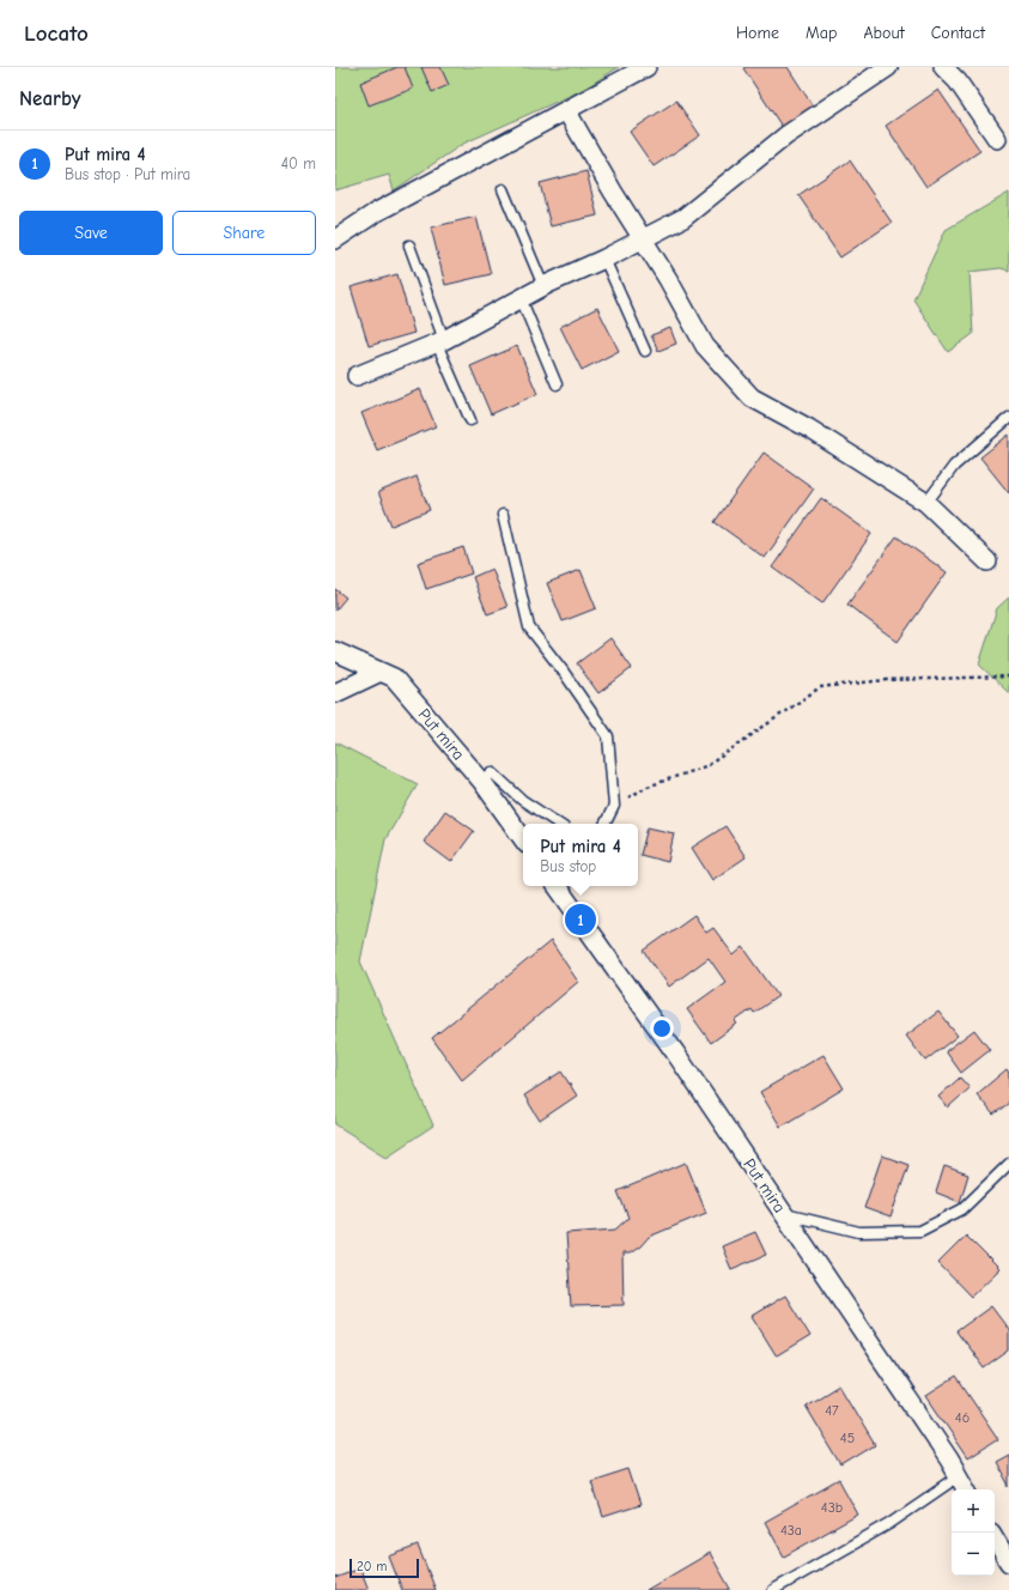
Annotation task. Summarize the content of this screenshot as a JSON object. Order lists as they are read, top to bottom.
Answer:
{
  "streets": {
    "street": ["Put mira"]
  },
  "house_numbers": [
    "47",
    "46",
    "45",
    "43b",
    "43a"
  ],
  "scale_bar": "20 m",
  "page": {
    "header": "Locato",
    "nav": [
      "Home",
      "Map",
      "About",
      "Contact"
    ],
    "heading": "Nearby",
    "list": [
      {
        "mark": "1",
        "name": "Put mira 4",
        "note": "Bus stop · Put mira",
        "value": "40 m"
      }
    ],
    "buttons": ["Save", "Share"],
    "popup": ["Put mira 4", "Bus stop"],
    "pins": "1",
    "map_buttons": ["+", "−"],
    "scale": "20 m"
  }
}
